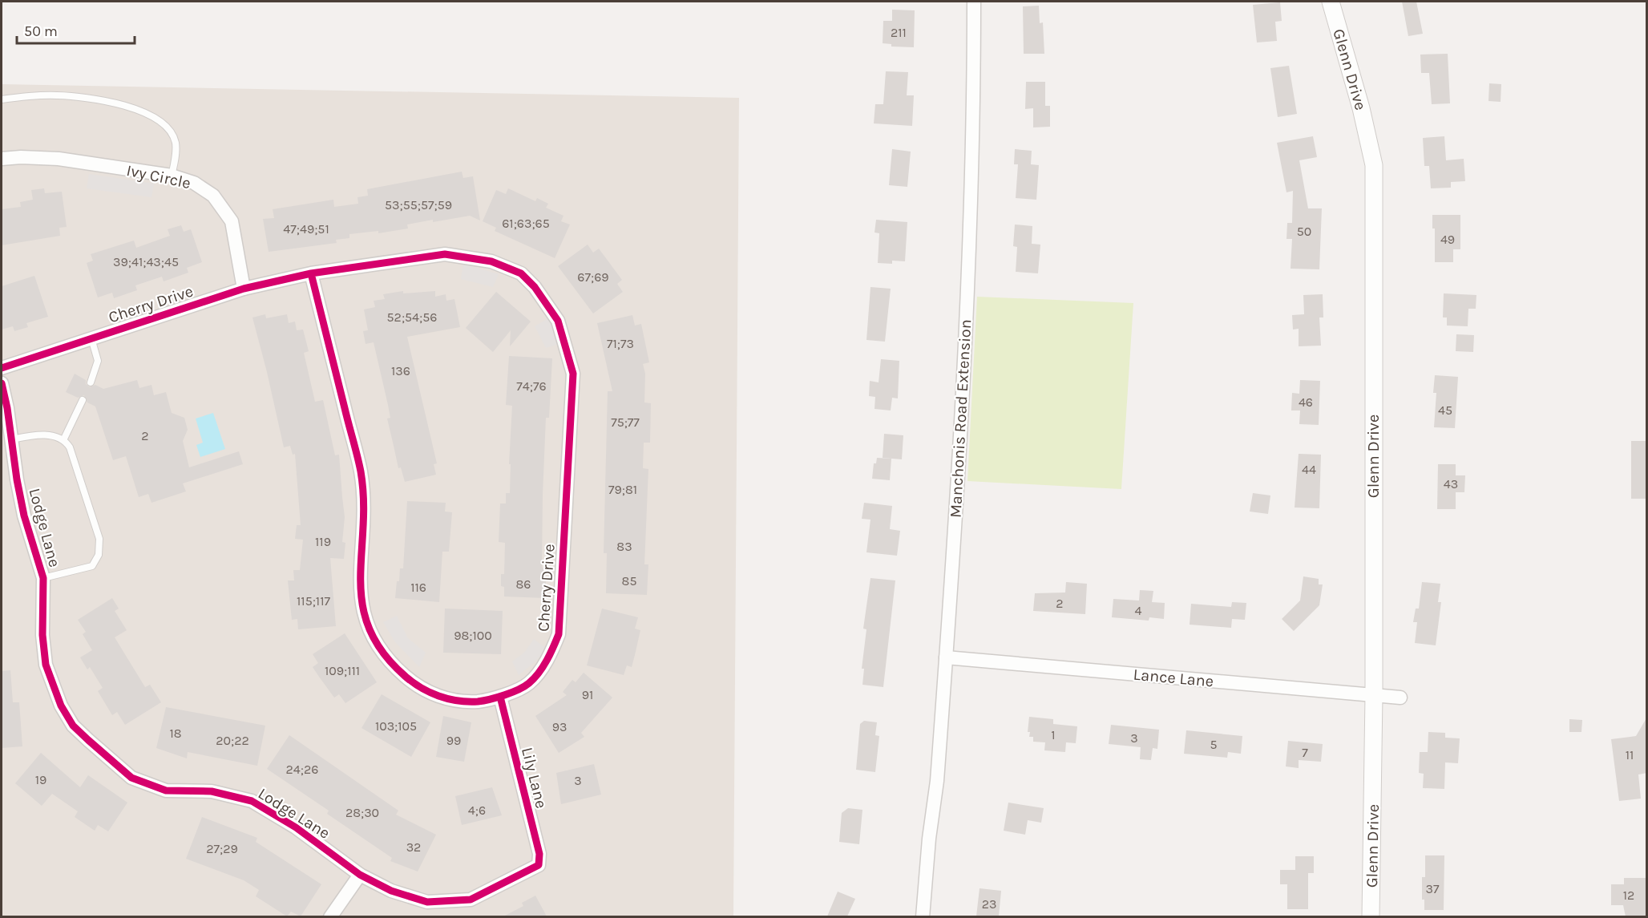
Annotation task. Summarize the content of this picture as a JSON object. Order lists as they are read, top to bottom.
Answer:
{
  "streets": {
    "street": [
      "Glenn Drive",
      "Ivy Circle",
      "Cherry Drive",
      "Manchonis Road Extension",
      "Lodge Lane",
      "Lance Lane",
      "Lily Lane"
    ]
  },
  "crossings": [
    ["Glenn Drive", "Lance Lane"],
    ["Ivy Circle", "Cherry Drive"],
    ["Cherry Drive", "Lily Lane"],
    ["Manchonis Road Extension", "Lance Lane"],
    ["Lodge Lane", "Lily Lane"]
  ],
  "house_numbers": [
    "211",
    "53;55;57;59",
    "61;63;65",
    "47;49;51",
    "50",
    "49",
    "39;41;43;45",
    "67;69",
    "52;54;56",
    "71;73",
    "136",
    "74;76",
    "46",
    "45",
    "75;77",
    "2",
    "44",
    "43",
    "79;81",
    "119",
    "83",
    "85",
    "86",
    "116",
    "115;117",
    "2",
    "4",
    "98;100",
    "109;111",
    "91",
    "103;105",
    "93",
    "18",
    "1",
    "3",
    "20;22",
    "99",
    "5",
    "7",
    "11",
    "24;26",
    "19",
    "3",
    "4;6",
    "28;30",
    "32",
    "27;29",
    "37",
    "12",
    "23"
  ],
  "scale_bar": "50 m"
}
